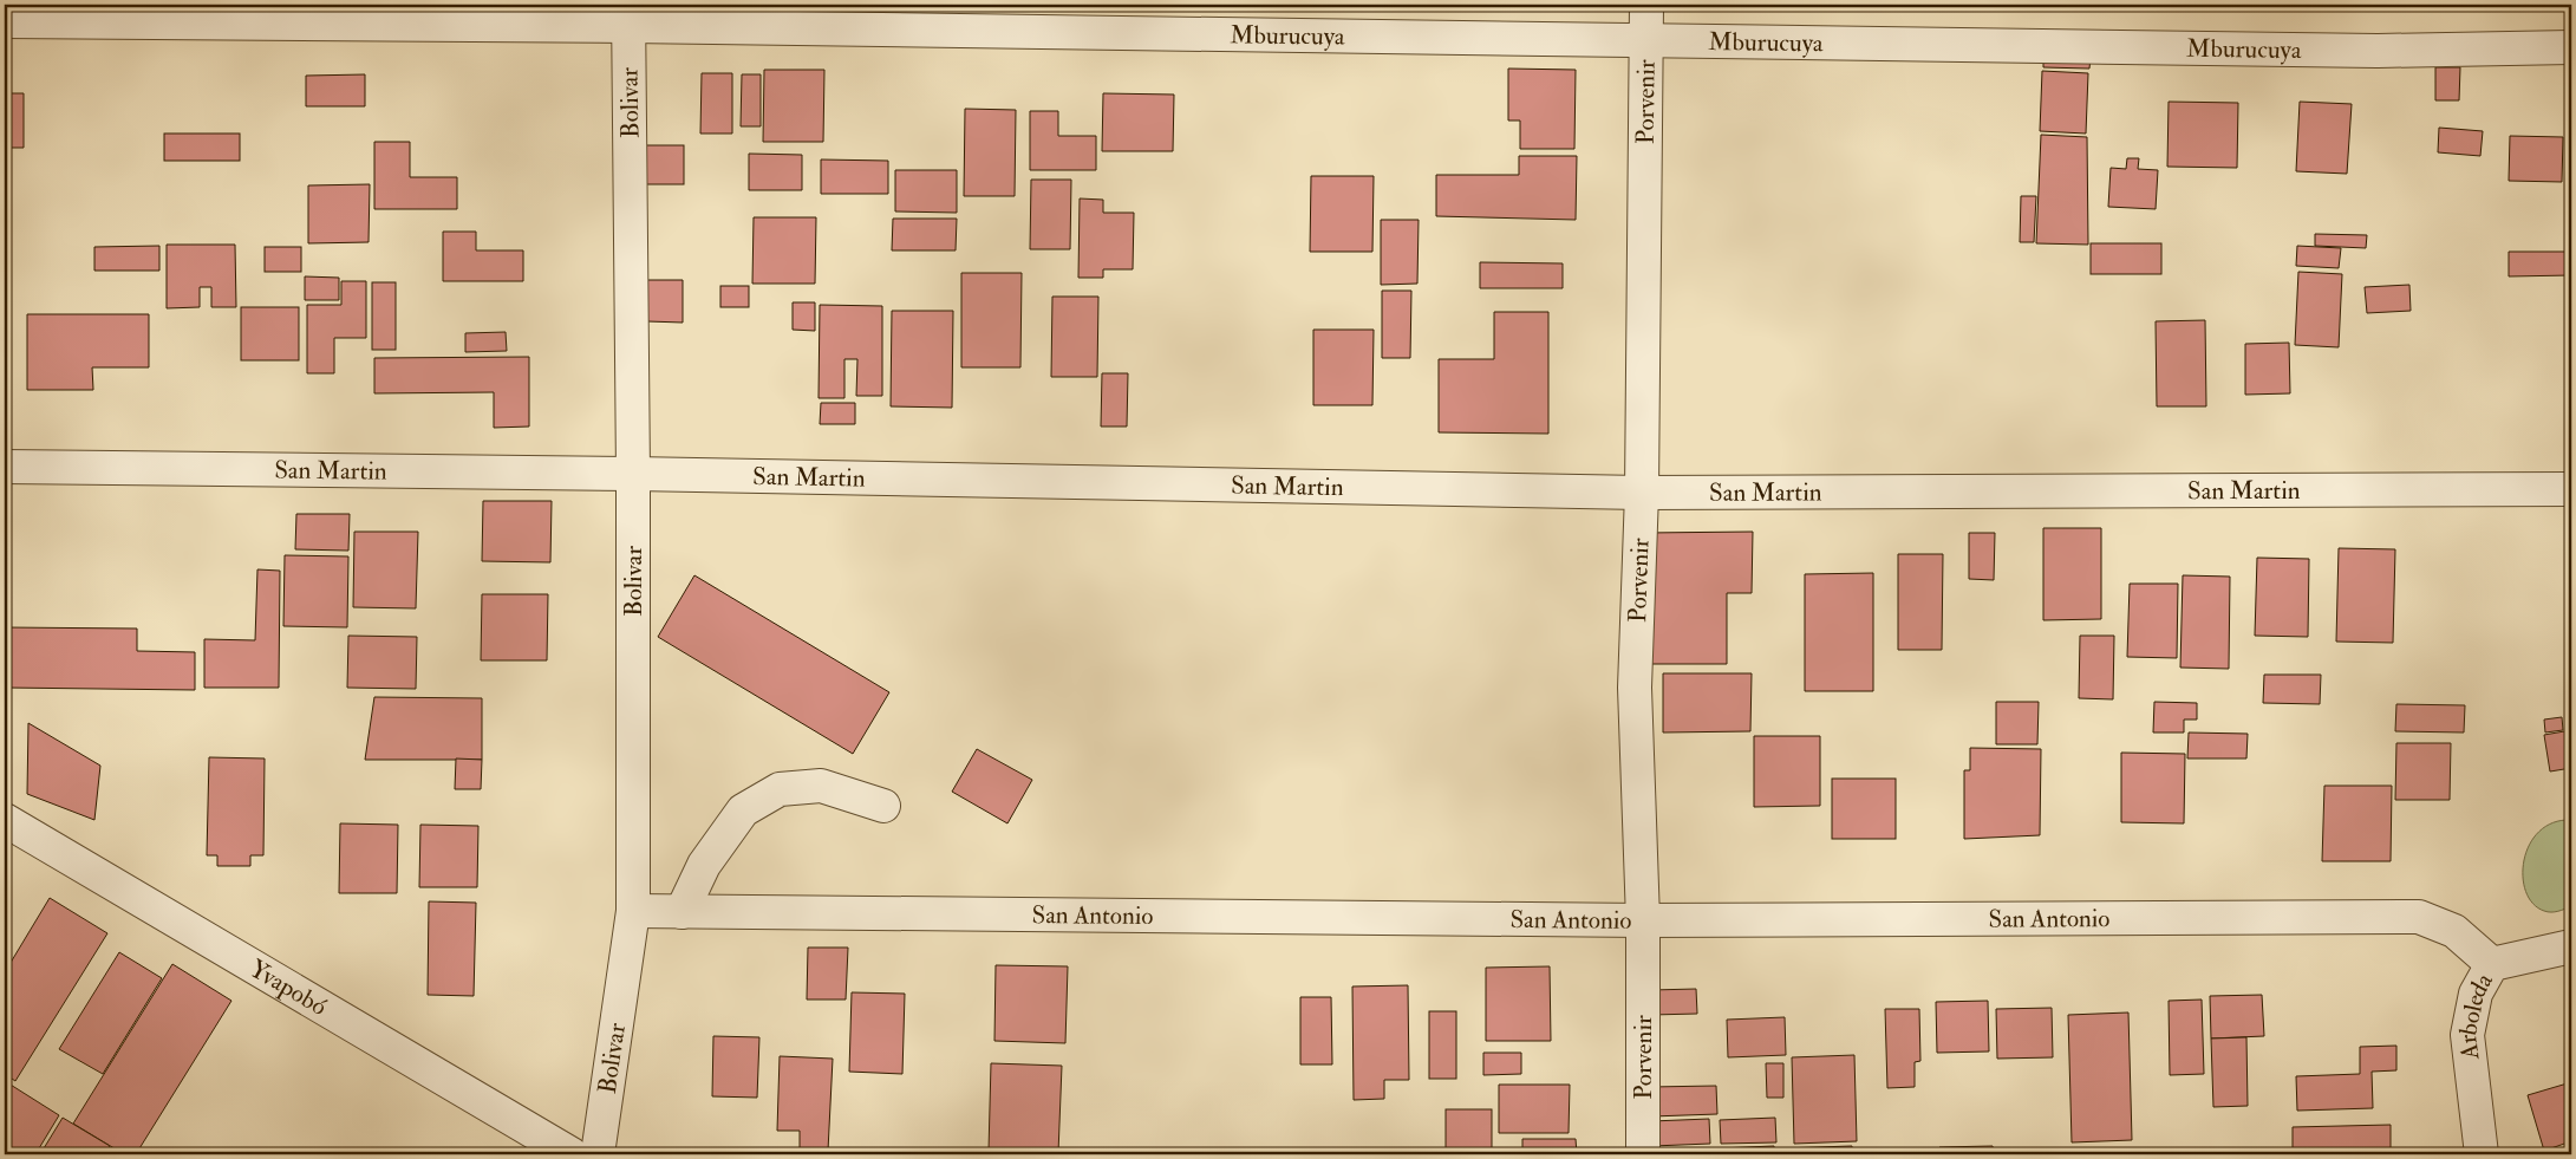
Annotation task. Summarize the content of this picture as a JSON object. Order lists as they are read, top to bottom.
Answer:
{
  "streets": {
    "street": [
      "Mburucuya",
      "Porvenir",
      "Bolivar",
      "San Martin",
      "San Antonio",
      "Yvapobó",
      "Arboleda"
    ]
  },
  "crossings": [
    ["Mburucuya", "Porvenir"],
    ["Mburucuya", "Bolivar"],
    ["Porvenir", "San Martin"],
    ["Porvenir", "San Antonio"],
    ["Bolivar", "San Martin"],
    ["Bolivar", "San Antonio"],
    ["San Antonio", "Arboleda"]
  ]
}
